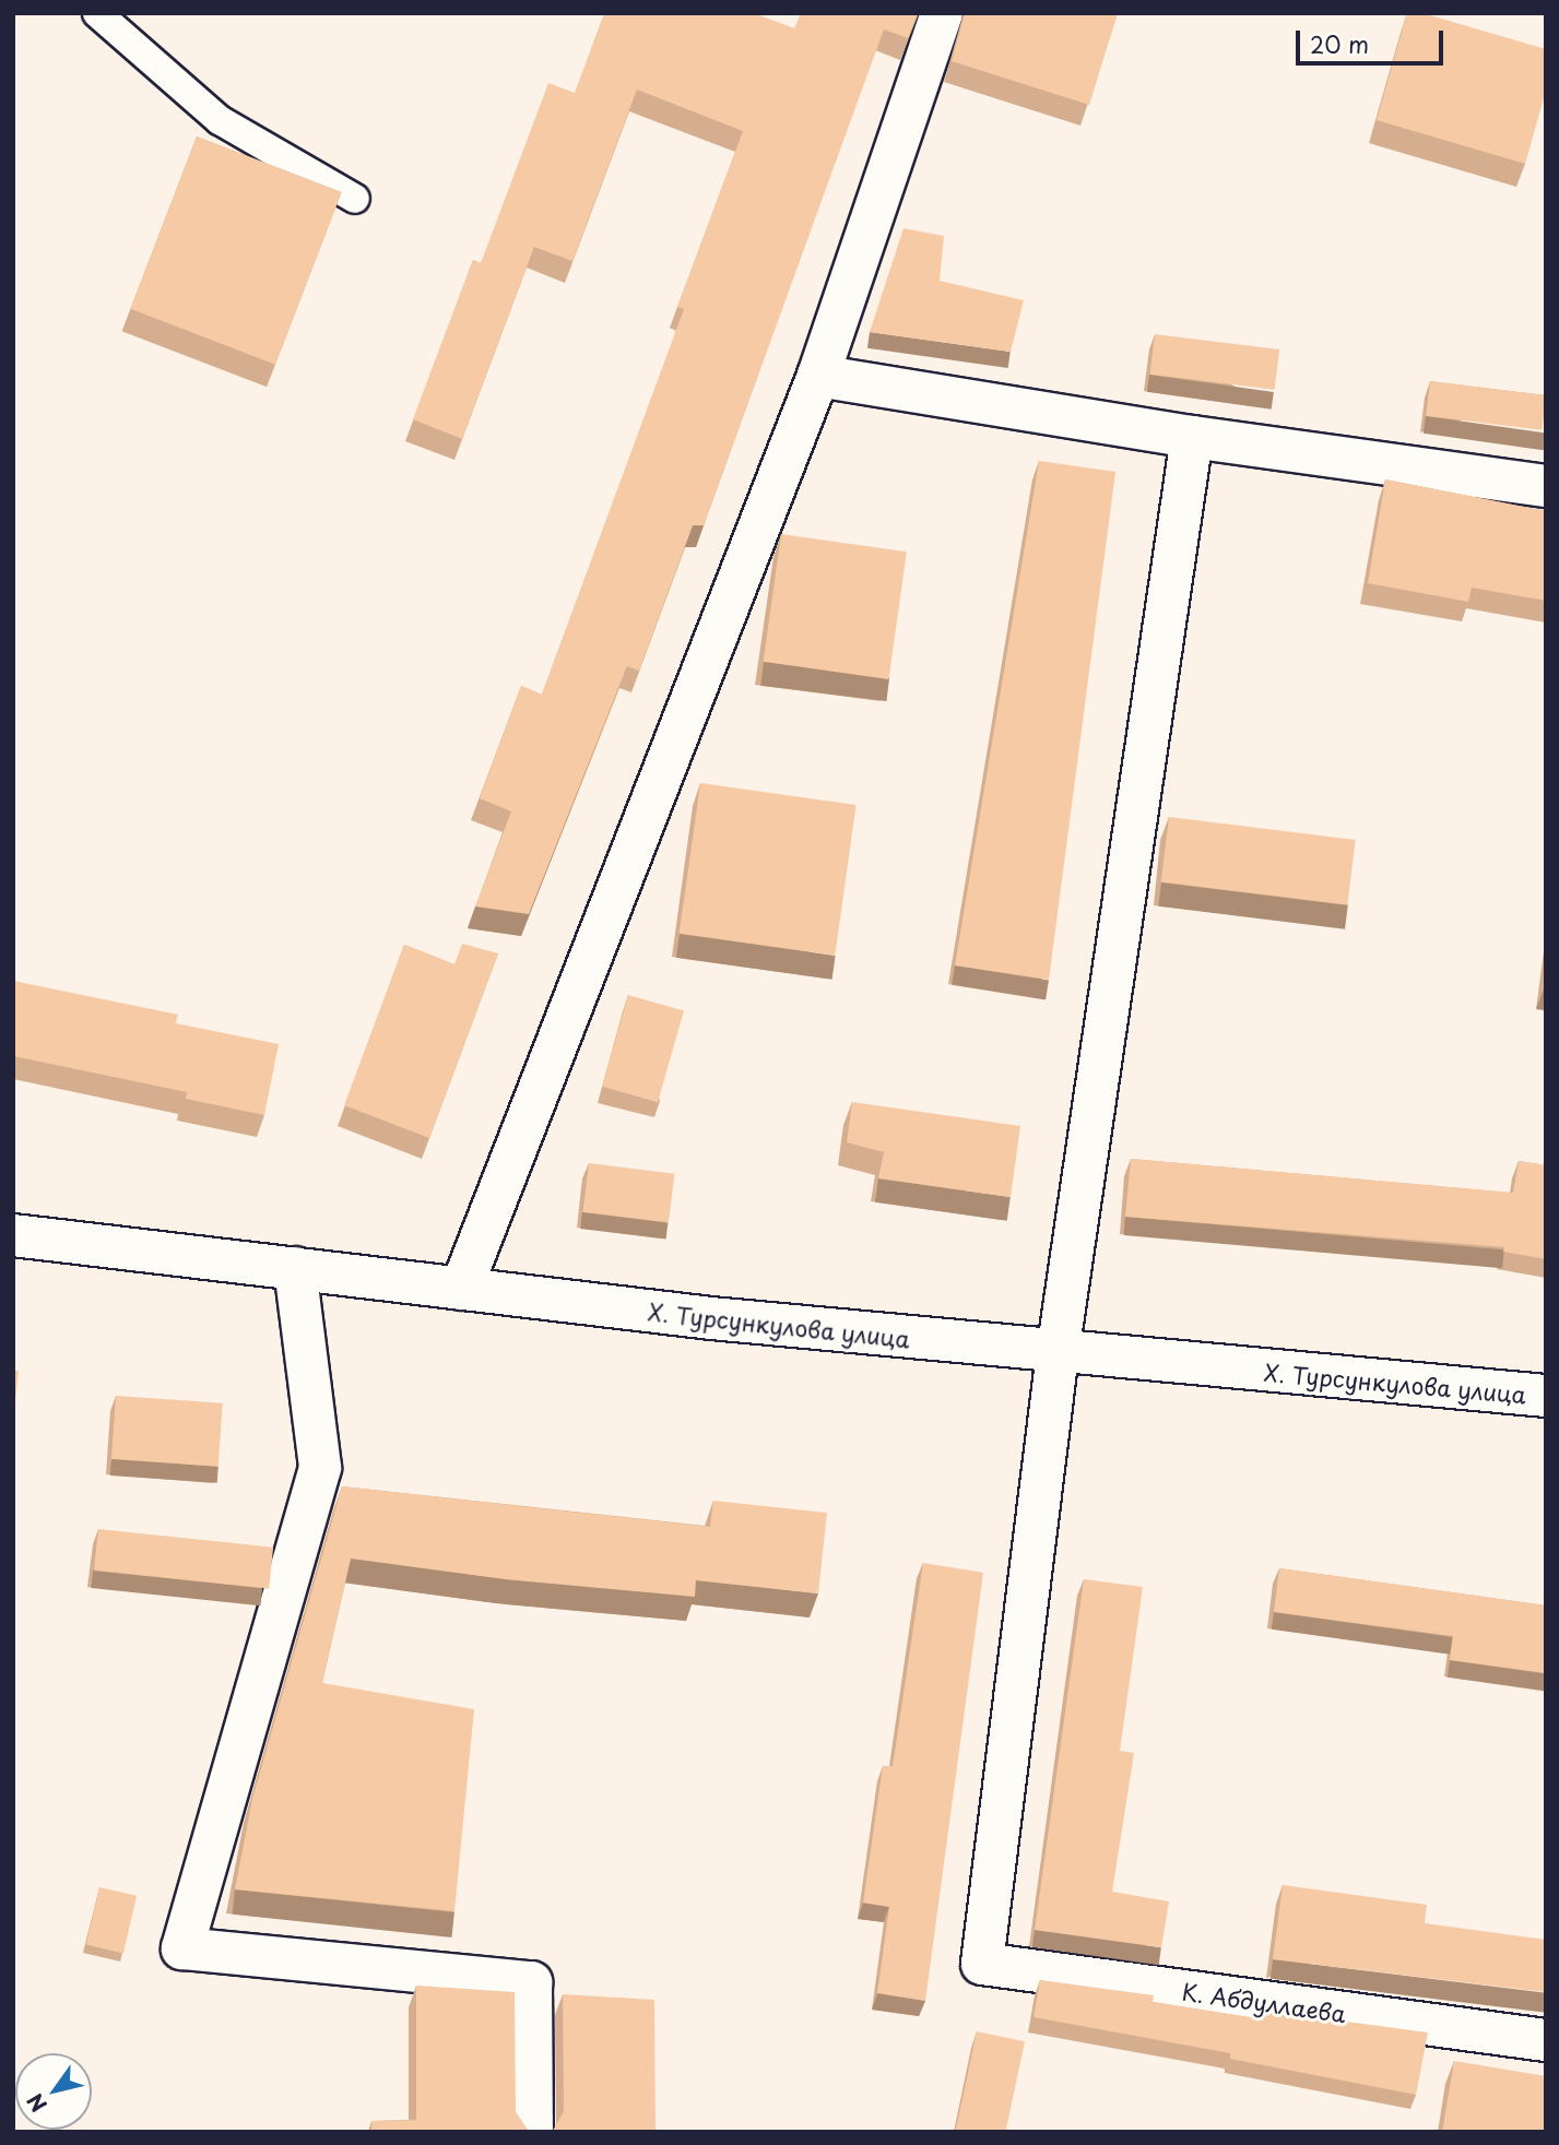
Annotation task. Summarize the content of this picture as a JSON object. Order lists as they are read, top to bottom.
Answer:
{
  "streets": {
    "street": ["Х. Турсункулова улица", "К. Абдуллаева"]
  },
  "crossings": [
    ["Х. Турсункулова улица", "К. Абдуллаева"]
  ],
  "scale_bar": "20 m",
  "north": "bottom left"
}
